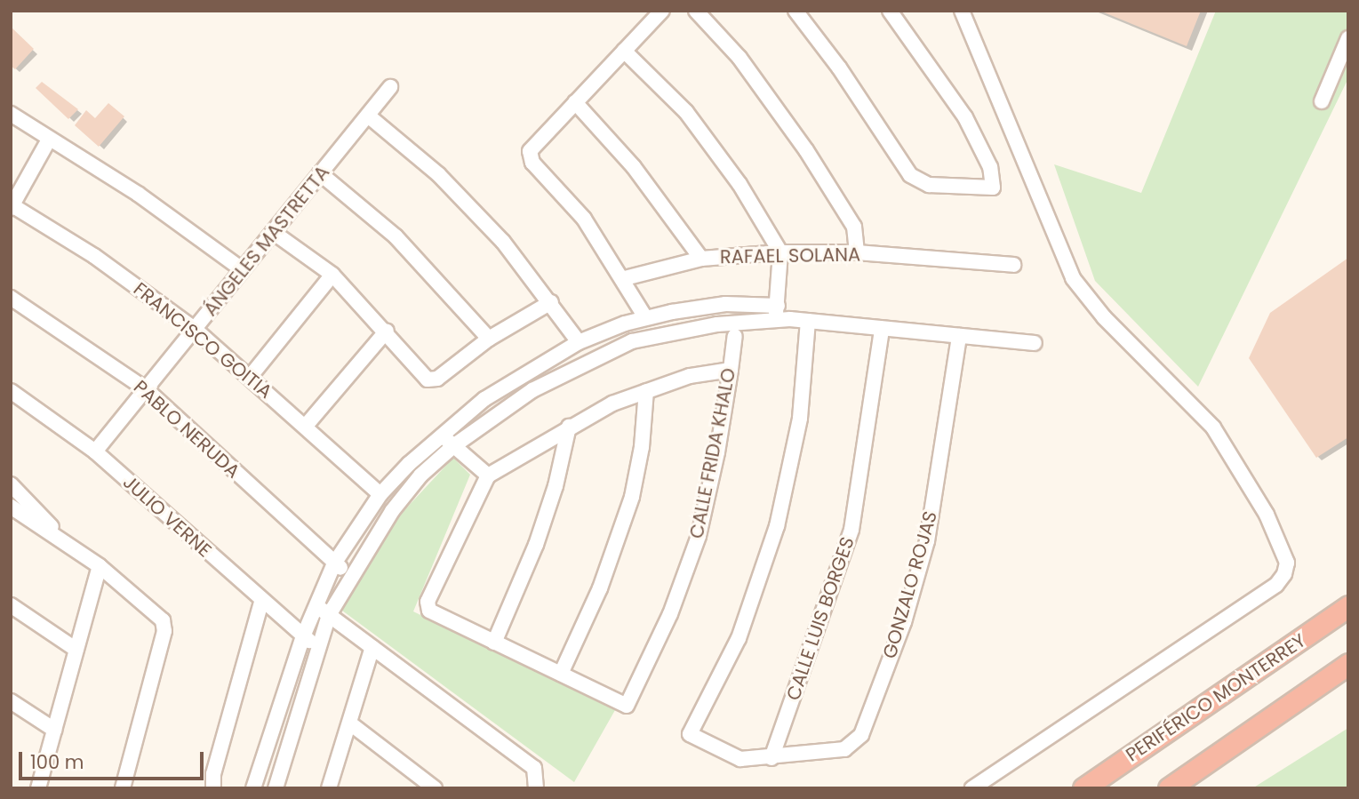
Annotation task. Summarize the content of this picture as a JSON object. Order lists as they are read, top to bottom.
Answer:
{
  "streets": {
    "highway": ["PERIFÉRICO MONTERREY"],
    "street": [
      "ÁNGELES MASTRETTA",
      "RAFAEL SOLANA",
      "FRANCISCO GOITIA",
      "PABLO NERUDA",
      "CALLE FRIDA KHALO",
      "JULIO VERNE",
      "GONZALO ROJAS",
      "CALLE LUIS BORGES"
    ]
  },
  "crossings": [
    ["ÁNGELES MASTRETTA", "FRANCISCO GOITIA"],
    ["ÁNGELES MASTRETTA", "PABLO NERUDA"],
    ["ÁNGELES MASTRETTA", "JULIO VERNE"],
    ["GONZALO ROJAS", "CALLE LUIS BORGES"]
  ],
  "scale_bar": "100 m"
}
